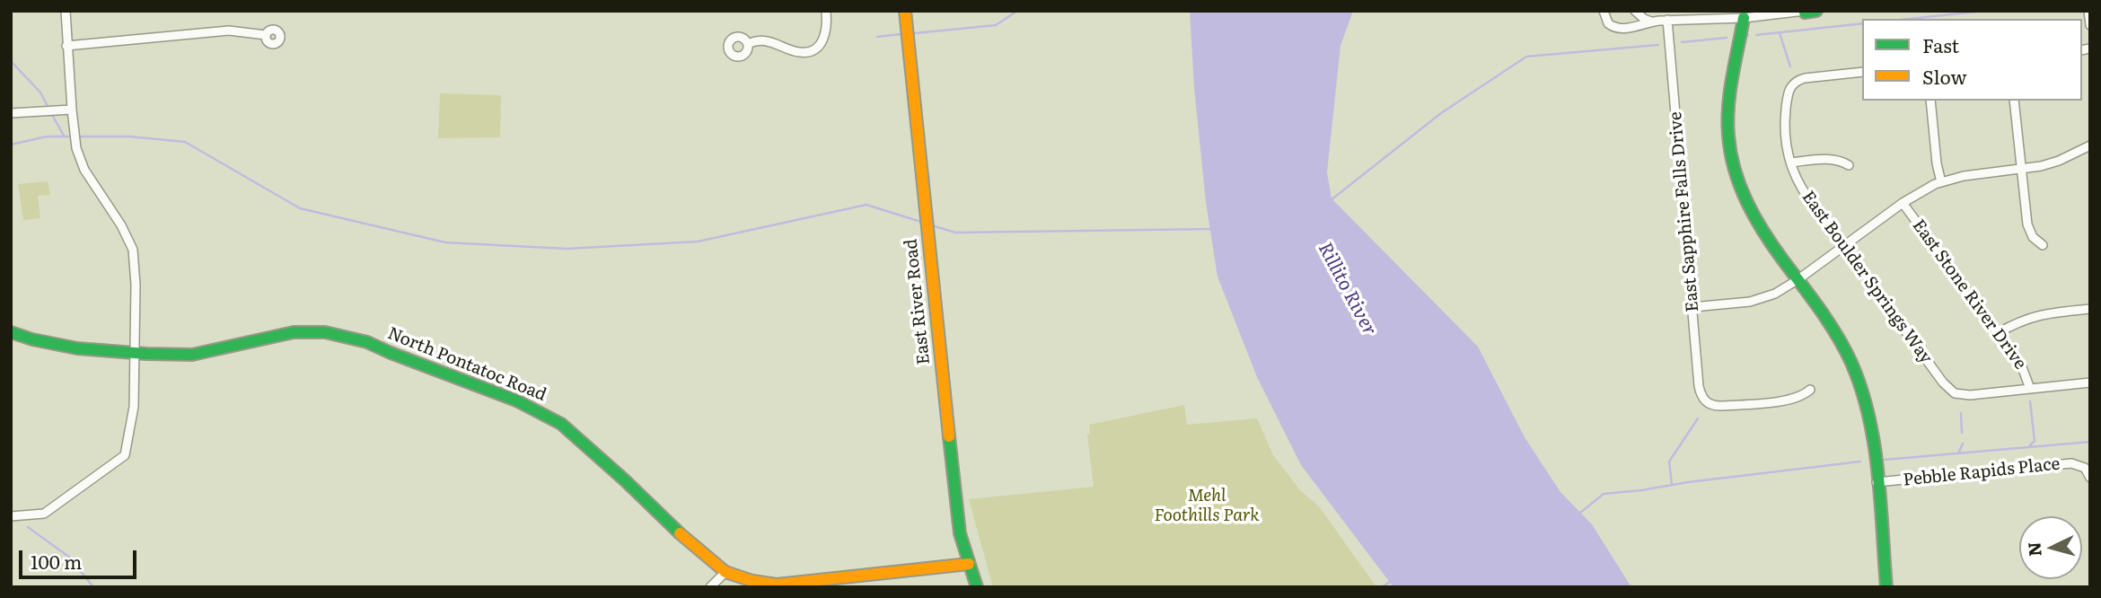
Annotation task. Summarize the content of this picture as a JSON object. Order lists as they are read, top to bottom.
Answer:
{
  "streets": {
    "street": [
      "East Sapphire Falls Drive",
      "East Boulder Springs Way",
      "East Stone River Drive",
      "East River Road",
      "North Pontatoc Road",
      "Pebble Rapids Place"
    ]
  },
  "crossings": [
    ["East Boulder Springs Way", "East Stone River Drive"],
    ["East River Road", "North Pontatoc Road"]
  ],
  "water": ["Rillito River"],
  "parks": ["Mehl Foothills Park"],
  "legend": ["Fast", "Slow"],
  "scale_bar": "100 m",
  "north": "left"
}
